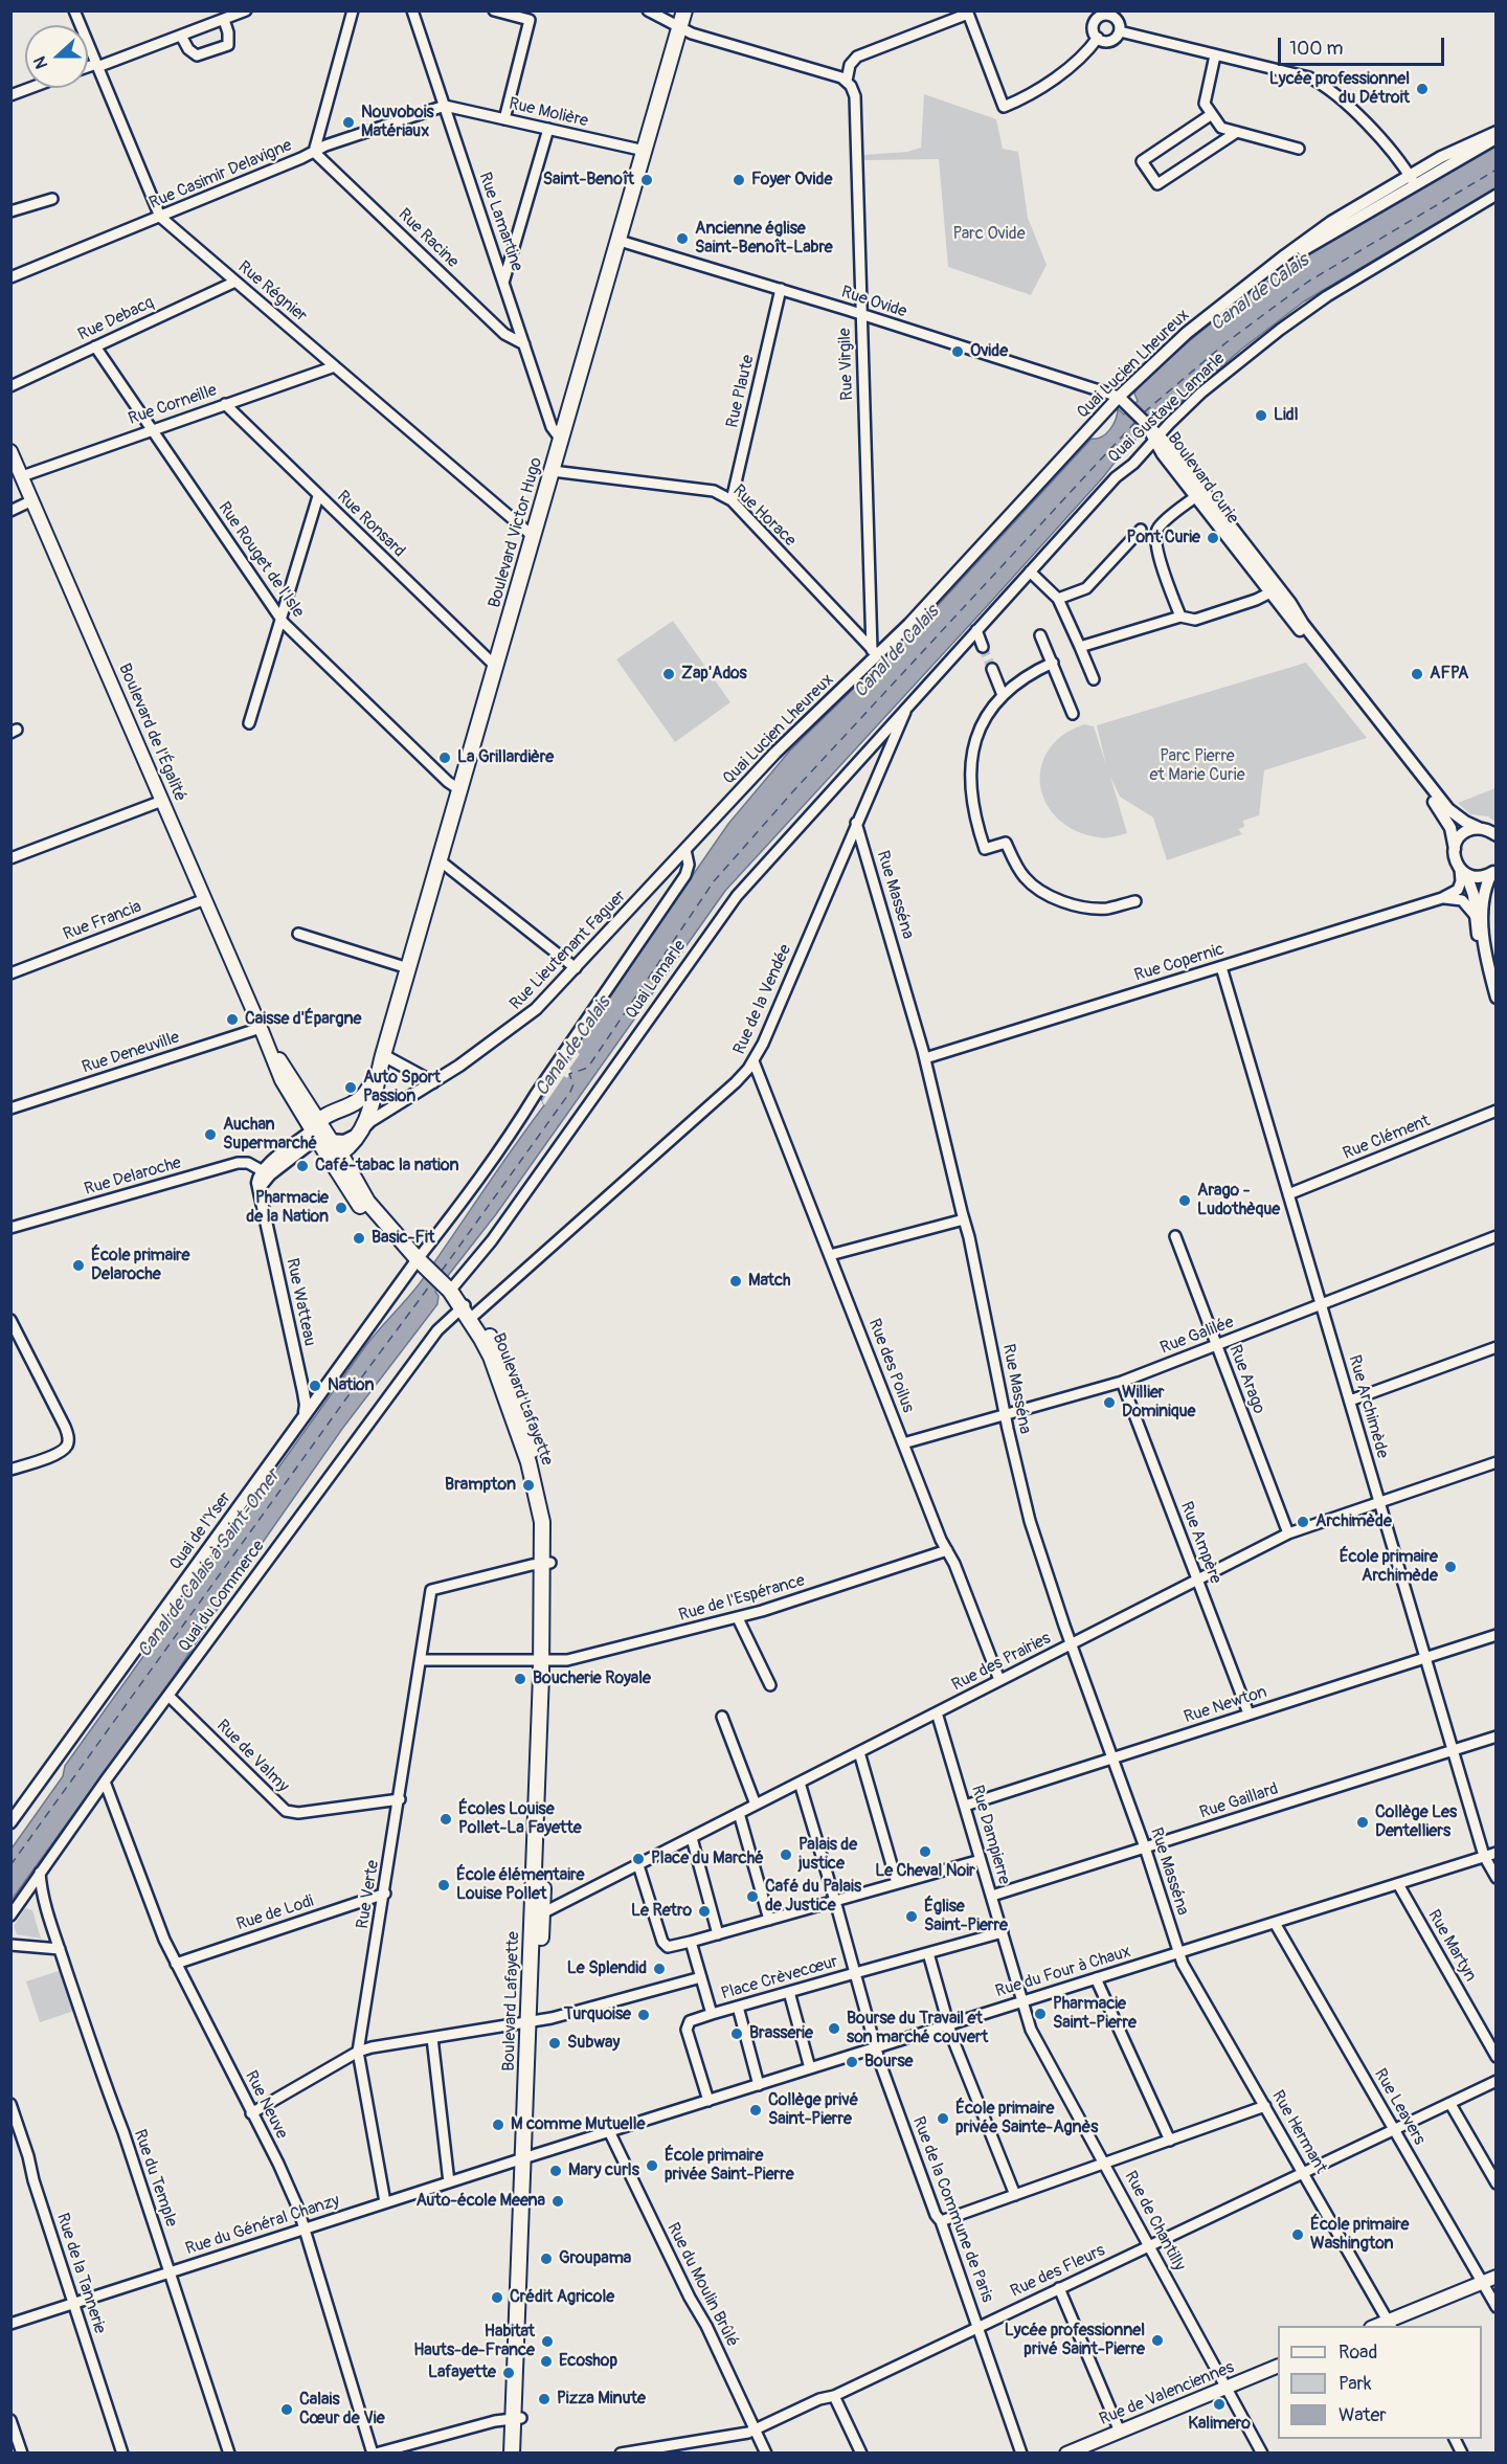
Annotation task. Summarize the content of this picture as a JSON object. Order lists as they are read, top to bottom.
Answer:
{
  "streets": {
    "main road": [
      "Boulevard Victor Hugo",
      "Boulevard de l'Égalité",
      "Boulevard Lafayette",
      "Rue de Valenciennes"
    ],
    "street": [
      "Rue Molière",
      "Rue Casimir Delavigne",
      "Rue Lamartine",
      "Rue Racine",
      "Rue Régnier",
      "Rue Ovide",
      "Rue Debacq",
      "Rue Virgile",
      "Quai Lucien Lheureux",
      "Rue Plaute",
      "Rue Corneille",
      "Quai Gustave Lamarle",
      "Boulevard Curie",
      "Rue Horace",
      "Rue Ronsard",
      "Rue Rouget de l'Isle",
      "Rue Masséna",
      "Rue Francia",
      "Rue Lieutenant Faguer",
      "Rue Copernic",
      "Quai Lamarle",
      "Rue de la Vendée",
      "Rue Deneuville",
      "Rue Clément",
      "Rue Delaroche",
      "Rue Watteau",
      "Rue Galilée",
      "Rue des Poilus",
      "Rue Arago",
      "Rue Archimède",
      "Quai de l'Yser",
      "Rue Ampère",
      "Quai du Commerce",
      "Rue de l'Espérance",
      "Rue des Prairies",
      "Rue Newton",
      "Rue de Valmy",
      "Rue Gaillard",
      "Rue Dampierre",
      "Rue Verte",
      "Rue de Lodi",
      "Rue Martyn",
      "Rue du Four à Chaux",
      "Place Crèvecœur",
      "Rue Neuve",
      "Rue Leavers",
      "Rue Hermant",
      "Rue du Temple",
      "Rue de la Commune de Paris",
      "Rue de Chantilly",
      "Rue du Général Chanzy",
      "Rue des Fleurs",
      "Rue de la Tannerie",
      "Rue du Moulin Brûlé"
    ]
  },
  "crossings": [
    ["Rue Molière", "Rue Casimir Delavigne"],
    ["Rue Molière", "Rue Lamartine"],
    ["Rue Molière", "Boulevard Victor Hugo"],
    ["Rue Casimir Delavigne", "Rue Lamartine"],
    ["Rue Casimir Delavigne", "Rue Racine"],
    ["Rue Casimir Delavigne", "Rue Régnier"],
    ["Rue Lamartine", "Rue Racine"],
    ["Rue Lamartine", "Boulevard Victor Hugo"],
    ["Rue Régnier", "Rue Debacq"],
    ["Rue Régnier", "Rue Corneille"],
    ["Rue Régnier", "Boulevard Victor Hugo"],
    ["Rue Ovide", "Rue Virgile"],
    ["Rue Ovide", "Quai Lucien Lheureux"],
    ["Rue Ovide", "Rue Plaute"],
    ["Rue Ovide", "Boulevard Curie"],
    ["Rue Ovide", "Boulevard Victor Hugo"],
    ["Rue Debacq", "Rue Rouget de l'Isle"],
    ["Rue Virgile", "Quai Lucien Lheureux"],
    ["Rue Virgile", "Rue Horace"],
    ["Quai Lucien Lheureux", "Boulevard Curie"],
    ["Quai Lucien Lheureux", "Rue Horace"],
    ["Quai Lucien Lheureux", "Rue Lieutenant Faguer"],
    ["Rue Plaute", "Rue Horace"],
    ["Rue Corneille", "Rue Ronsard"],
    ["Rue Corneille", "Rue Rouget de l'Isle"],
    ["Rue Corneille", "Boulevard de l'Égalité"],
    ["Quai Gustave Lamarle", "Boulevard Curie"],
    ["Quai Gustave Lamarle", "Quai Lamarle"],
    ["Quai Gustave Lamarle", "Rue de la Vendée"],
    ["Rue Horace", "Boulevard Victor Hugo"],
    ["Rue Ronsard", "Boulevard Victor Hugo"],
    ["Boulevard Victor Hugo", "Rue Rouget de l'Isle"],
    ["Boulevard Victor Hugo", "Boulevard de l'Égalité"],
    ["Boulevard Victor Hugo", "Rue Lieutenant Faguer"],
    ["Boulevard de l'Égalité", "Rue Francia"],
    ["Boulevard de l'Égalité", "Rue Deneuville"],
    ["Boulevard de l'Égalité", "Boulevard Lafayette"],
    ["Boulevard de l'Égalité", "Quai de l'Yser"],
    ["Rue Masséna", "Rue Copernic"],
    ["Rue Masséna", "Rue de la Vendée"],
    ["Rue Masséna", "Rue Galilée"],
    ["Rue Masséna", "Rue des Prairies"],
    ["Rue Masséna", "Rue Newton"],
    ["Rue Masséna", "Rue Gaillard"],
    ["Rue Masséna", "Rue du Four à Chaux"],
    ["Rue Masséna", "Rue Hermant"],
    ["Rue Copernic", "Rue Archimède"],
    ["Quai Lamarle", "Rue de la Vendée"],
    ["Quai Lamarle", "Boulevard Lafayette"],
    ["Rue de la Vendée", "Rue des Poilus"],
    ["Rue de la Vendée", "Boulevard Lafayette"],
    ["Rue de la Vendée", "Quai du Commerce"],
    ["Rue Clément", "Rue Archimède"],
    ["Rue Delaroche", "Rue Watteau"],
    ["Rue Watteau", "Quai de l'Yser"],
    ["Rue Galilée", "Rue des Poilus"],
    ["Rue Galilée", "Rue Arago"],
    ["Rue Galilée", "Rue Archimède"],
    ["Rue Galilée", "Rue Ampère"],
    ["Rue des Poilus", "Rue de l'Espérance"],
    ["Rue des Poilus", "Rue des Prairies"],
    ["Rue Arago", "Rue des Prairies"],
    ["Boulevard Lafayette", "Quai de l'Yser"],
    ["Boulevard Lafayette", "Quai du Commerce"],
    ["Boulevard Lafayette", "Rue de l'Espérance"],
    ["Boulevard Lafayette", "Rue des Prairies"],
    ["Boulevard Lafayette", "Rue Verte"],
    ["Boulevard Lafayette", "Rue du Four à Chaux"],
    ["Boulevard Lafayette", "Rue du Général Chanzy"],
    ["Rue Archimède", "Rue des Prairies"],
    ["Rue Archimède", "Rue Newton"],
    ["Rue Archimède", "Rue Gaillard"],
    ["Rue Archimède", "Rue du Four à Chaux"],
    ["Rue Ampère", "Rue des Prairies"],
    ["Rue Ampère", "Rue Newton"],
    ["Quai du Commerce", "Rue de Valmy"],
    ["Quai du Commerce", "Rue Neuve"],
    ["Quai du Commerce", "Rue du Temple"],
    ["Rue de l'Espérance", "Rue Verte"],
    ["Rue des Prairies", "Rue Dampierre"],
    ["Rue des Prairies", "Place Crèvecœur"],
    ["Rue Newton", "Rue Dampierre"],
    ["Rue de Valmy", "Rue Verte"],
    ["Rue Gaillard", "Rue Dampierre"],
    ["Rue Dampierre", "Rue du Four à Chaux"],
    ["Rue Dampierre", "Place Crèvecœur"],
    ["Rue Dampierre", "Rue de Chantilly"],
    ["Rue Verte", "Rue de Lodi"],
    ["Rue Verte", "Rue du Général Chanzy"],
    ["Rue de Lodi", "Rue Neuve"],
    ["Rue Martyn", "Rue du Four à Chaux"],
    ["Rue du Four à Chaux", "Rue Leavers"],
    ["Rue du Four à Chaux", "Rue Hermant"],
    ["Rue du Four à Chaux", "Rue de la Commune de Paris"],
    ["Rue du Four à Chaux", "Rue de Chantilly"],
    ["Rue du Four à Chaux", "Rue du Général Chanzy"],
    ["Rue du Four à Chaux", "Rue du Moulin Brûlé"],
    ["Place Crèvecœur", "Rue de la Commune de Paris"],
    ["Rue Neuve", "Rue du Général Chanzy"],
    ["Rue Leavers", "Rue des Fleurs"],
    ["Rue Hermant", "Rue des Fleurs"],
    ["Rue du Temple", "Rue du Général Chanzy"],
    ["Rue de la Commune de Paris", "Rue des Fleurs"],
    ["Rue de Chantilly", "Rue des Fleurs"],
    ["Rue de Chantilly", "Rue de Valenciennes"],
    ["Rue du Général Chanzy", "Rue de la Tannerie"],
    ["Rue des Fleurs", "Rue du Moulin Brûlé"]
  ],
  "water": ["Canal de Calais", "Canal de Calais à Saint-Omer"],
  "parks": ["Parc Ovide", "Parc Pierre et Marie Curie"],
  "places": [
    "Lycée professionnel du Détroit",
    "Nouvobois Matériaux",
    "Saint-Benoît",
    "Foyer Ovide",
    "Ancienne église Saint-Benoît-Labre",
    "Ovide",
    "Lidl",
    "Pont Curie",
    "Zap'Ados",
    "AFPA",
    "La Grillardière",
    "Caisse d'Épargne",
    "Auto Sport Passion",
    "Auchan Supermarché",
    "Café-tabac la nation",
    "Arago - Ludothèque",
    "Pharmacie de la Nation",
    "Basic-Fit",
    "École primaire Delaroche",
    "Match",
    "Nation",
    "Willier Dominique",
    "Brampton",
    "Archimède",
    "École primaire Archimède",
    "Boucherie Royale",
    "Écoles Louise Pollet-La Fayette",
    "Collège Les Dentelliers",
    "Le Cheval Noir",
    "Palais de justice",
    "Place du Marché",
    "École élémentaire Louise Pollet",
    "Café du Palais de Justice",
    "Le Retro",
    "Église Saint-Pierre",
    "Le Splendid",
    "Pharmacie Saint-Pierre",
    "Turquoise",
    "Bourse du Travail et son marché couvert",
    "Brasserie",
    "Subway",
    "Bourse",
    "Collège privé Saint-Pierre",
    "École primaire privée Sainte-Agnès",
    "M comme Mutuelle",
    "École primaire privée Saint-Pierre",
    "Mary curls",
    "Auto-école Meena",
    "École primaire Washington",
    "Groupama",
    "Crédit Agricole",
    "Lycée professionnel privé Saint-Pierre",
    "Habitat Hauts-de-France",
    "Ecoshop",
    "Lafayette",
    "Pizza Minute",
    "Kalimero",
    "Calais Cœur de Vie"
  ],
  "legend": ["Road", "Park", "Water"],
  "scale_bar": "100 m",
  "north": "left"
}
